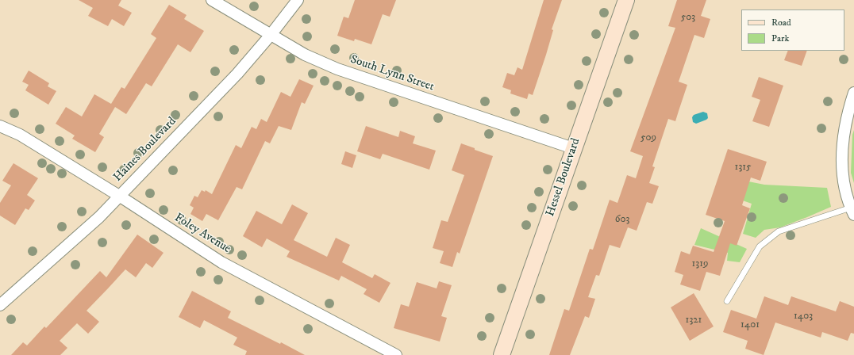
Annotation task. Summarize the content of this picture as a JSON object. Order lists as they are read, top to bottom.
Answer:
{
  "streets": {
    "street": [
      "South Lynn Street",
      "Haines Boulevard",
      "Hessel Boulevard",
      "Foley Avenue"
    ]
  },
  "crossings": [
    ["South Lynn Street", "Haines Boulevard"],
    ["South Lynn Street", "Hessel Boulevard"],
    ["Haines Boulevard", "Foley Avenue"]
  ],
  "house_numbers": [
    "503",
    "509",
    "1315",
    "603",
    "1319",
    "1403",
    "1321",
    "1401"
  ],
  "legend": ["Road", "Park"]
}
